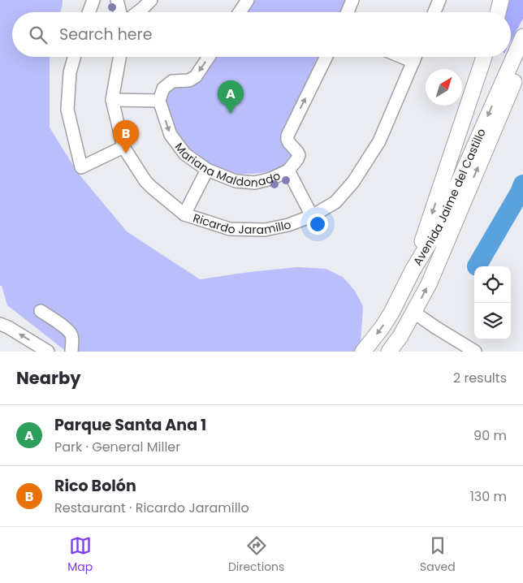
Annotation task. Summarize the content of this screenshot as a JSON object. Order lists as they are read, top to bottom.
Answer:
{
  "streets": {
    "main road": ["Avenida Jaime del Castillo"],
    "street": ["Mariana Maldonado", "Ricardo Jaramillo"]
  },
  "north": "top right",
  "page": {
    "search": "Search here",
    "pins": ["A", "B"],
    "heading": ["Nearby", "2 results"],
    "list": [
      {
        "mark": "A",
        "name": "Parque Santa Ana 1",
        "note": "Park · General Miller",
        "value": "90 m"
      },
      {
        "mark": "B",
        "name": "Rico Bolón",
        "note": "Restaurant · Ricardo Jaramillo",
        "value": "130 m"
      }
    ],
    "nav": ["Map", "Directions", "Saved"]
  }
}
